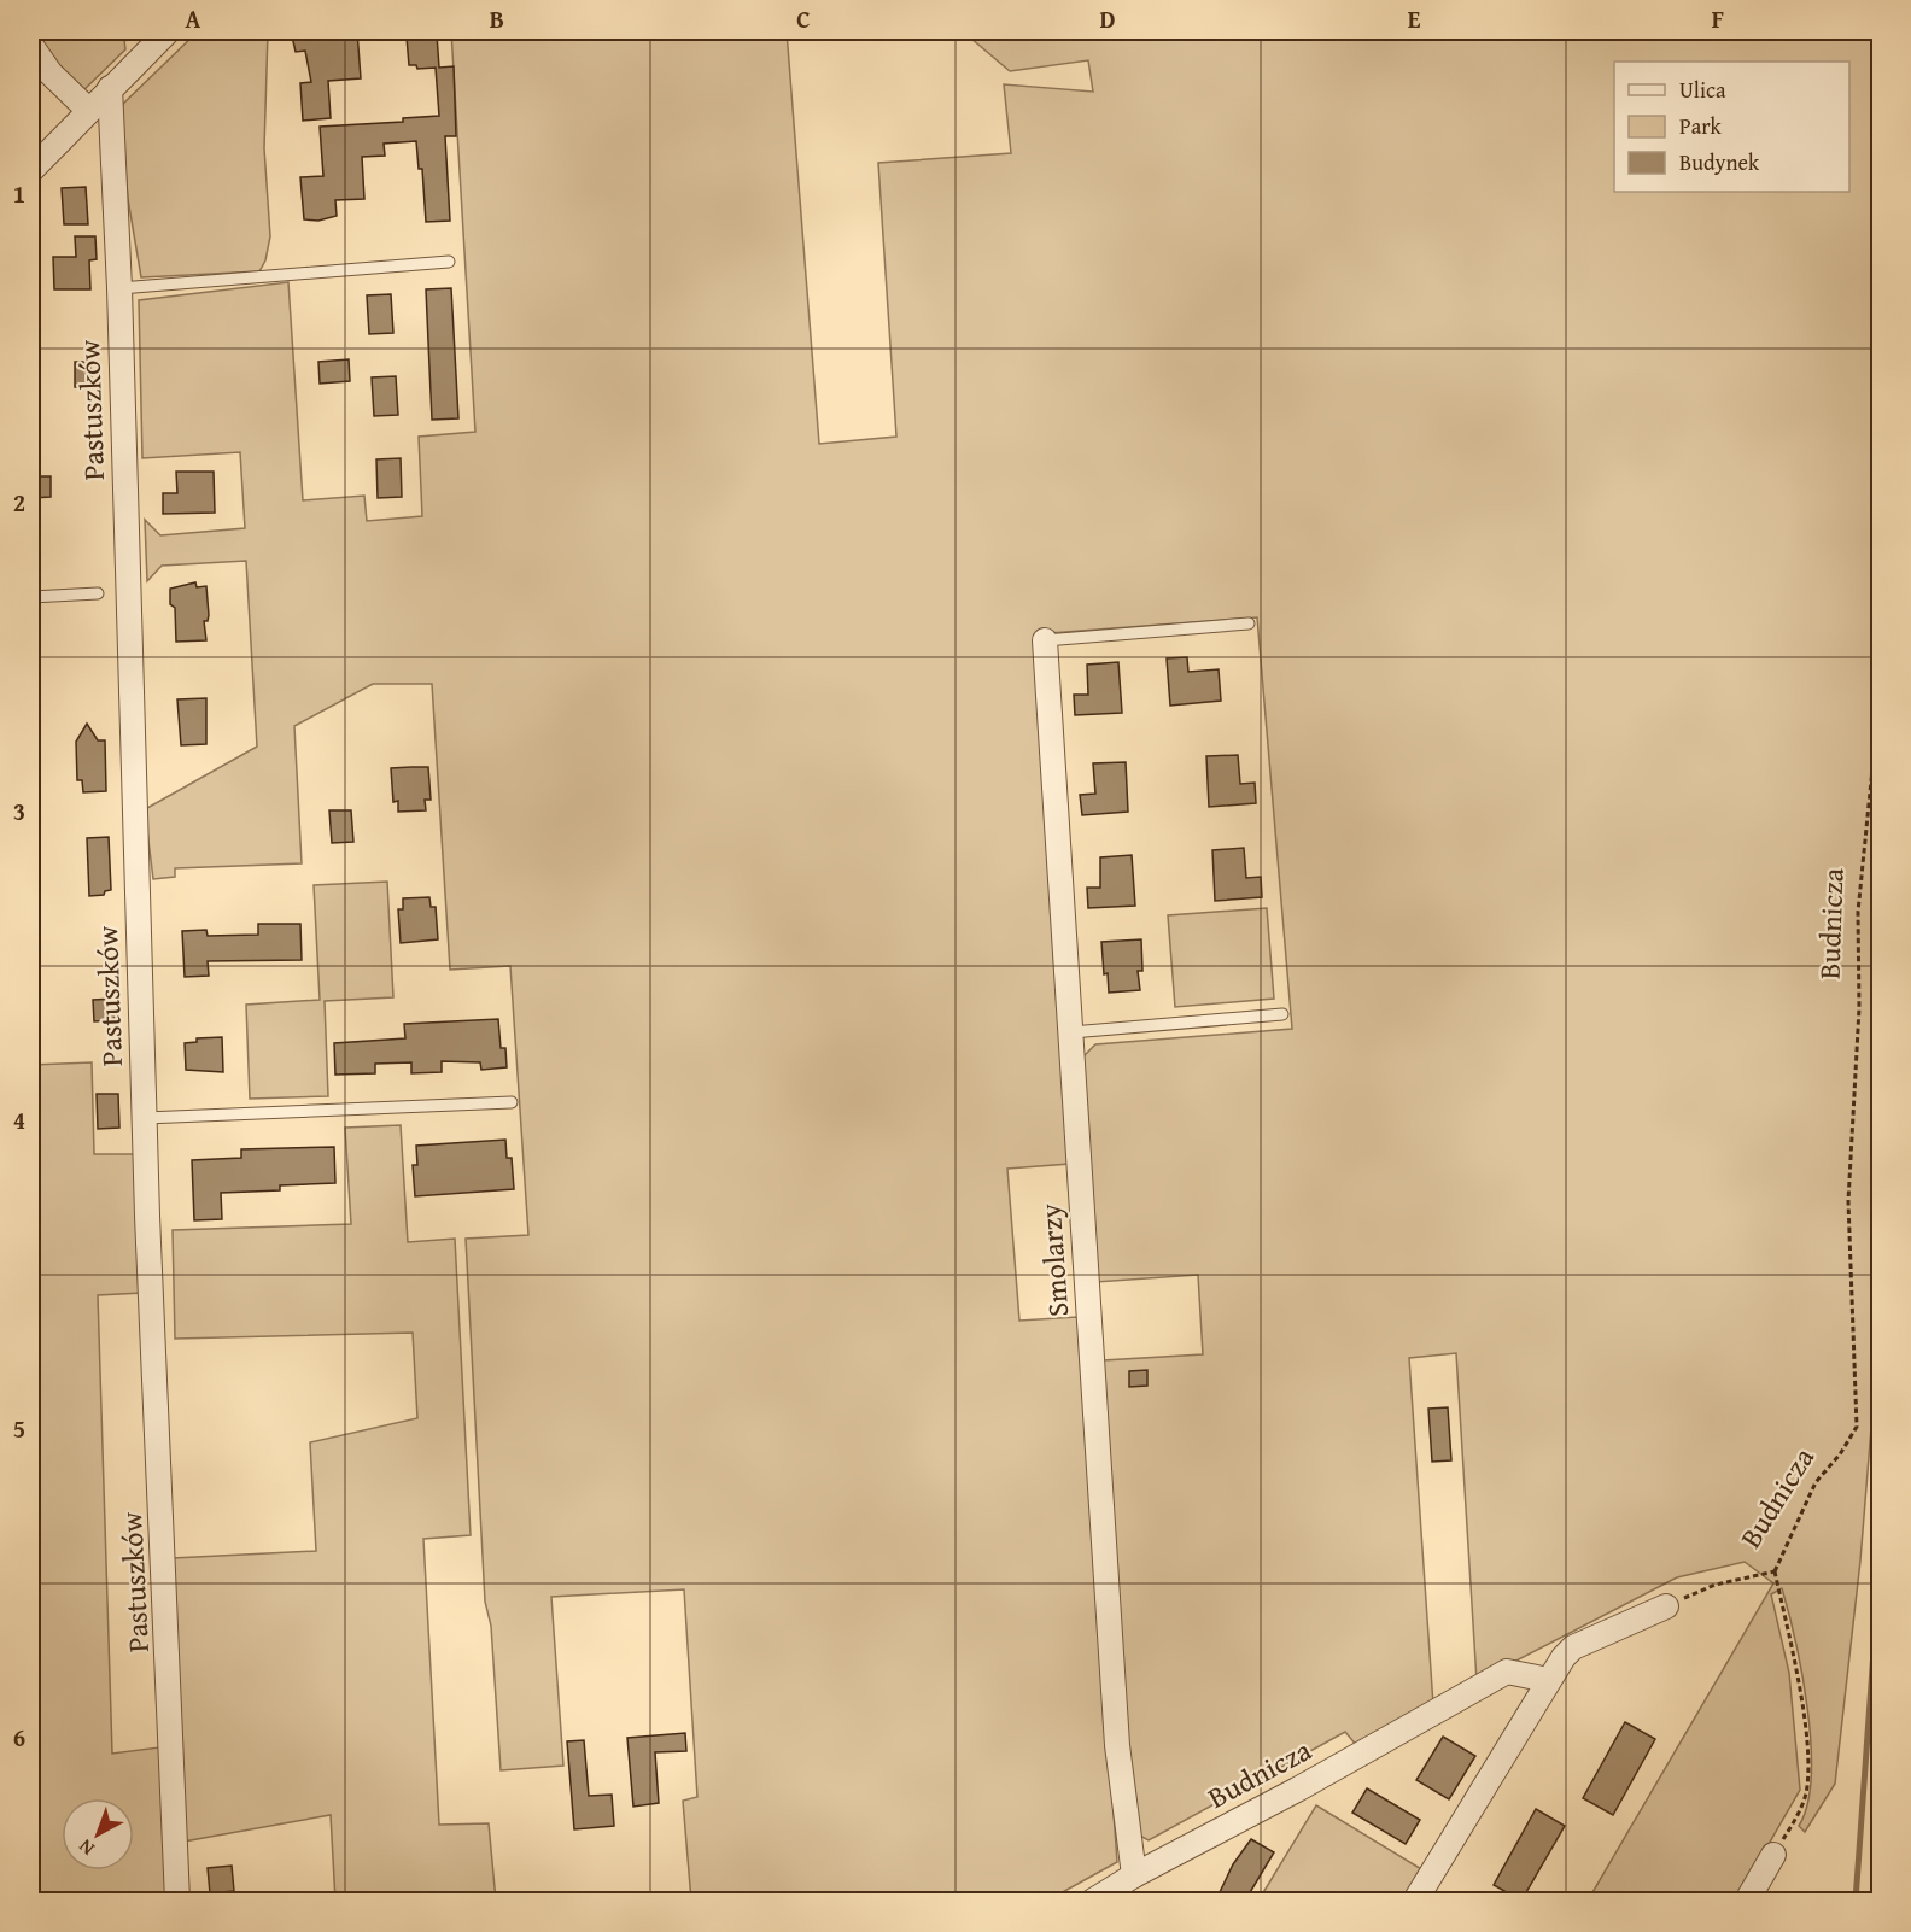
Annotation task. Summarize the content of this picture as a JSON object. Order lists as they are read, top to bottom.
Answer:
{
  "streets": {
    "street": ["Pastuszków", "Budnicza", "Smolarzy"]
  },
  "crossings": [
    ["Budnicza", "Smolarzy"]
  ],
  "legend": ["Ulica", "Park", "Budynek"],
  "north": "bottom left",
  "grid": {
    "columns": [
      "A",
      "B",
      "C",
      "D",
      "E",
      "F"
    ],
    "rows": [
      "1",
      "2",
      "3",
      "4",
      "5",
      "6"
    ]
  }
}
